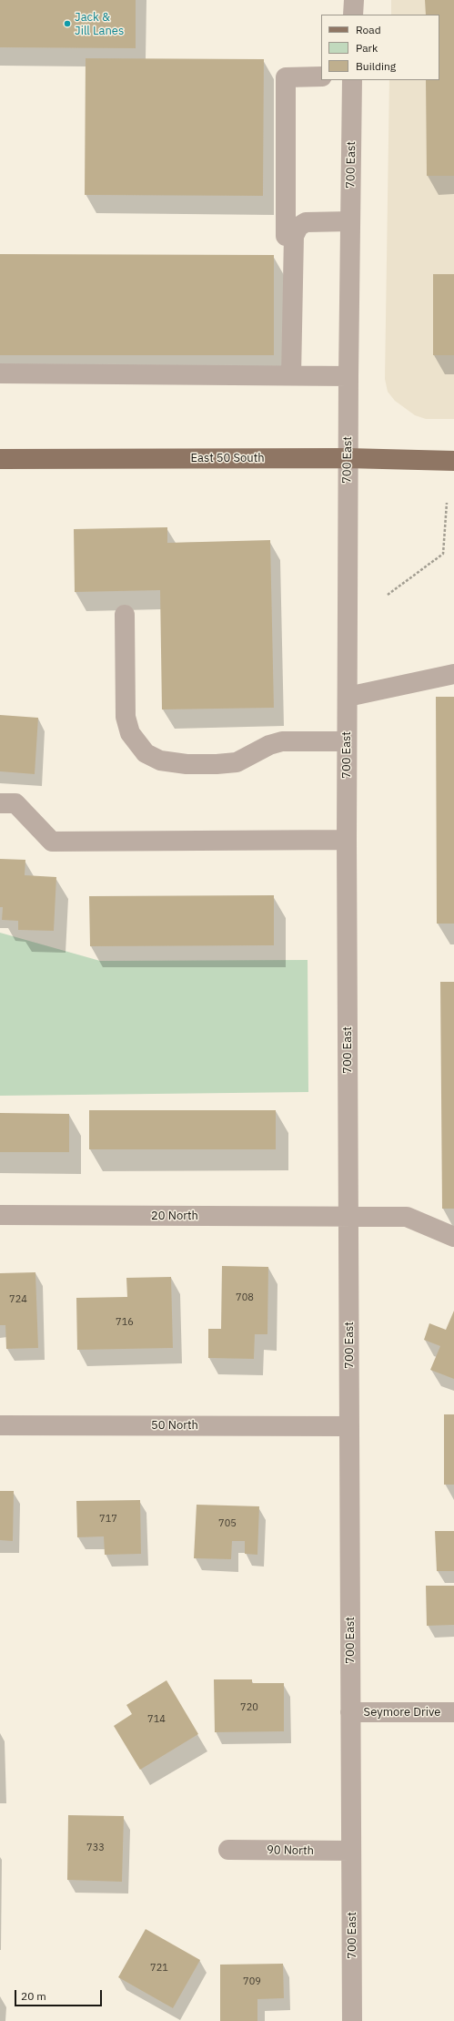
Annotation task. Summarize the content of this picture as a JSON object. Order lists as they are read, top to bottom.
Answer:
{
  "streets": {
    "main road": ["East 50 South"],
    "street": [
      "700 East",
      "20 North",
      "50 North",
      "Seymore Drive",
      "90 North"
    ]
  },
  "crossings": [
    ["700 East", "East 50 South"],
    ["700 East", "20 North"],
    ["700 East", "50 North"],
    ["700 East", "Seymore Drive"],
    ["700 East", "90 North"]
  ],
  "places": ["Jack & Jill Lanes"],
  "house_numbers": [
    "708",
    "724",
    "716",
    "717",
    "705",
    "720",
    "714",
    "733",
    "721",
    "709"
  ],
  "legend": ["Road", "Park", "Building"],
  "scale_bar": "20 m"
}
